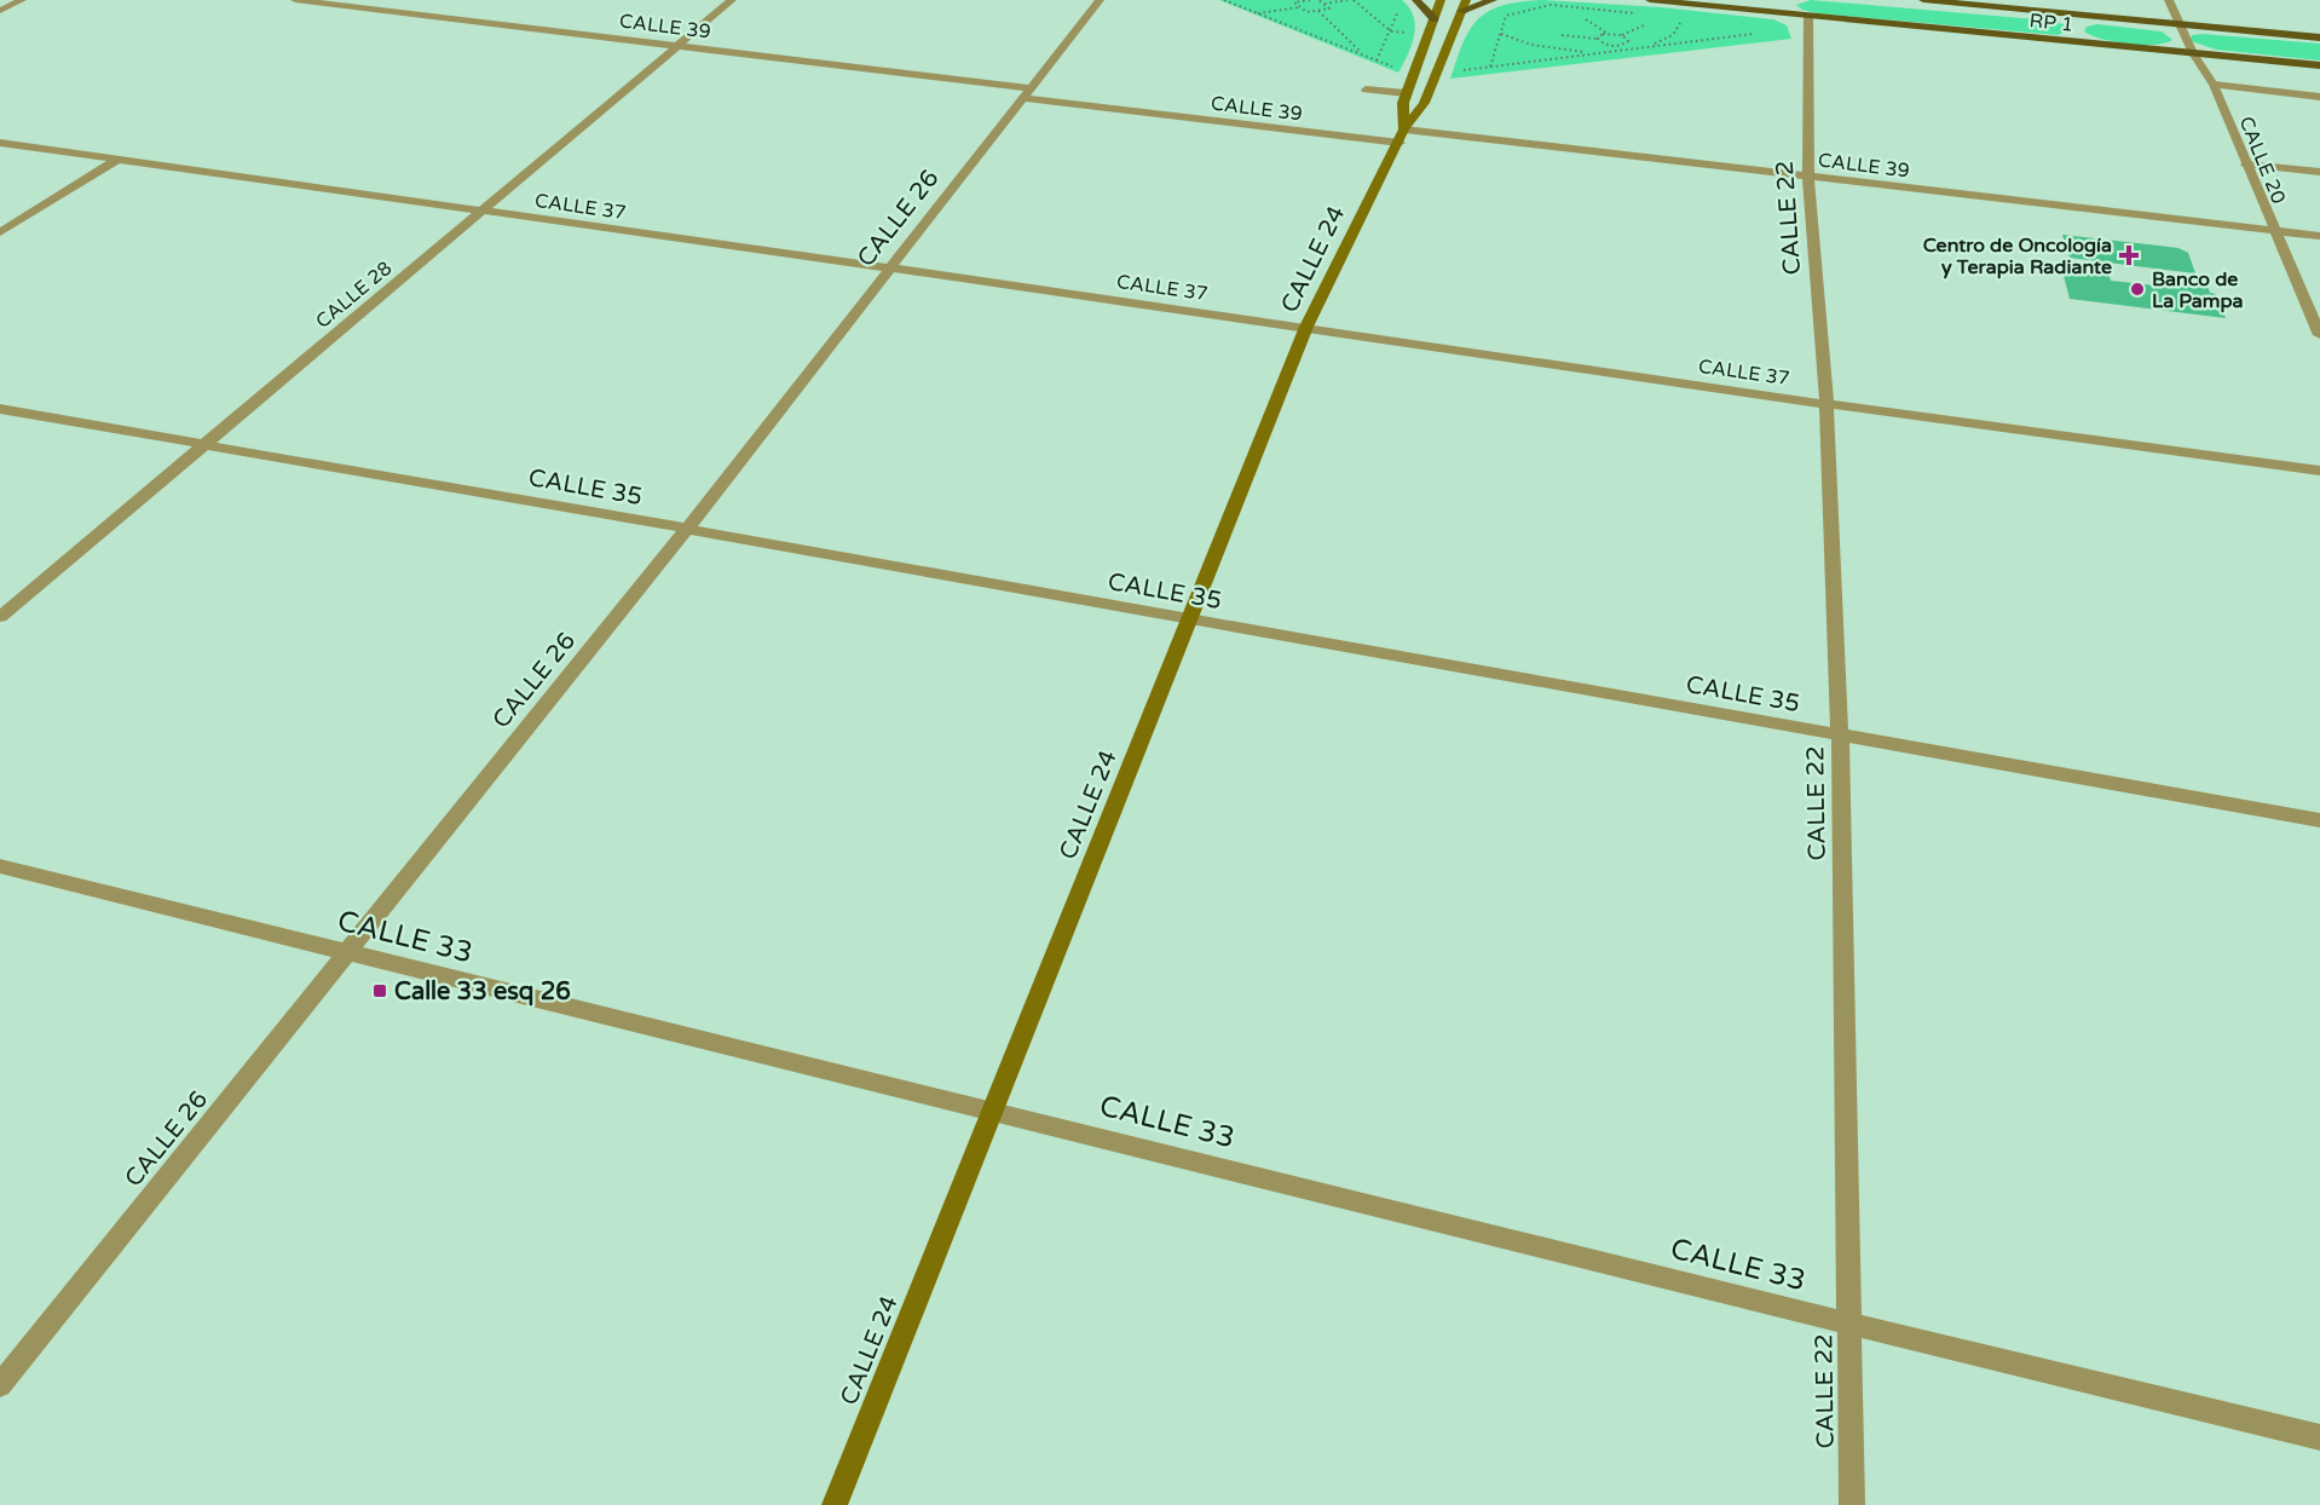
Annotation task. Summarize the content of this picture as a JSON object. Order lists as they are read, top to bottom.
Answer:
{
  "streets": {
    "main road": ["RP 1"],
    "street": [
      "CALLE 39",
      "CALLE 20",
      "CALLE 37",
      "CALLE 26",
      "CALLE 22",
      "CALLE 24",
      "CALLE 28",
      "CALLE 35",
      "CALLE 33"
    ]
  },
  "crossings": [
    ["RP 1", "CALLE 20"],
    ["RP 1", "CALLE 22"],
    ["CALLE 39", "CALLE 20"],
    ["CALLE 39", "CALLE 26"],
    ["CALLE 39", "CALLE 22"],
    ["CALLE 39", "CALLE 24"],
    ["CALLE 39", "CALLE 28"],
    ["CALLE 37", "CALLE 26"],
    ["CALLE 37", "CALLE 22"],
    ["CALLE 37", "CALLE 24"],
    ["CALLE 37", "CALLE 28"],
    ["CALLE 26", "CALLE 35"],
    ["CALLE 26", "CALLE 33"],
    ["CALLE 22", "CALLE 35"],
    ["CALLE 22", "CALLE 33"],
    ["CALLE 24", "CALLE 35"],
    ["CALLE 24", "CALLE 33"],
    ["CALLE 28", "CALLE 35"]
  ],
  "places": {
    "health": ["Centro de Oncología y Terapia Radiante"],
    "other": ["Banco de La Pampa"],
    "transit": ["Calle 33 esq 26"]
  }
}
